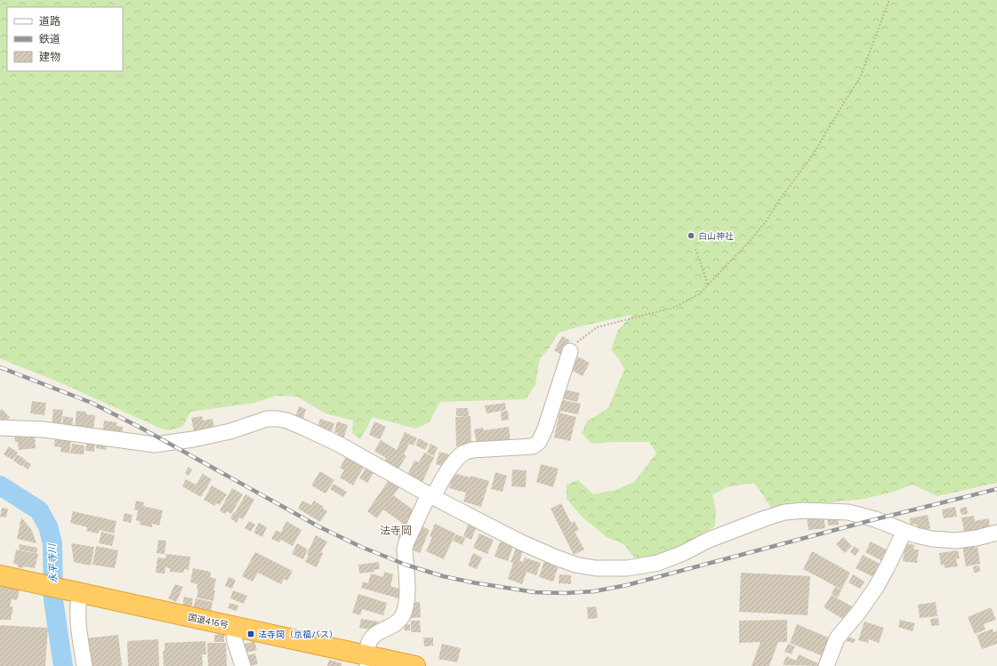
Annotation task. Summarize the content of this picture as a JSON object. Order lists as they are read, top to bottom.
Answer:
{
  "streets": {
    "highway": ["国道416号"]
  },
  "districts": ["法寺岡"],
  "water": ["永平寺川"],
  "places": {
    "other": ["白山神社"],
    "transit": ["法寺岡（京福バス）"]
  },
  "legend": ["道路", "鉄道", "建物"]
}
